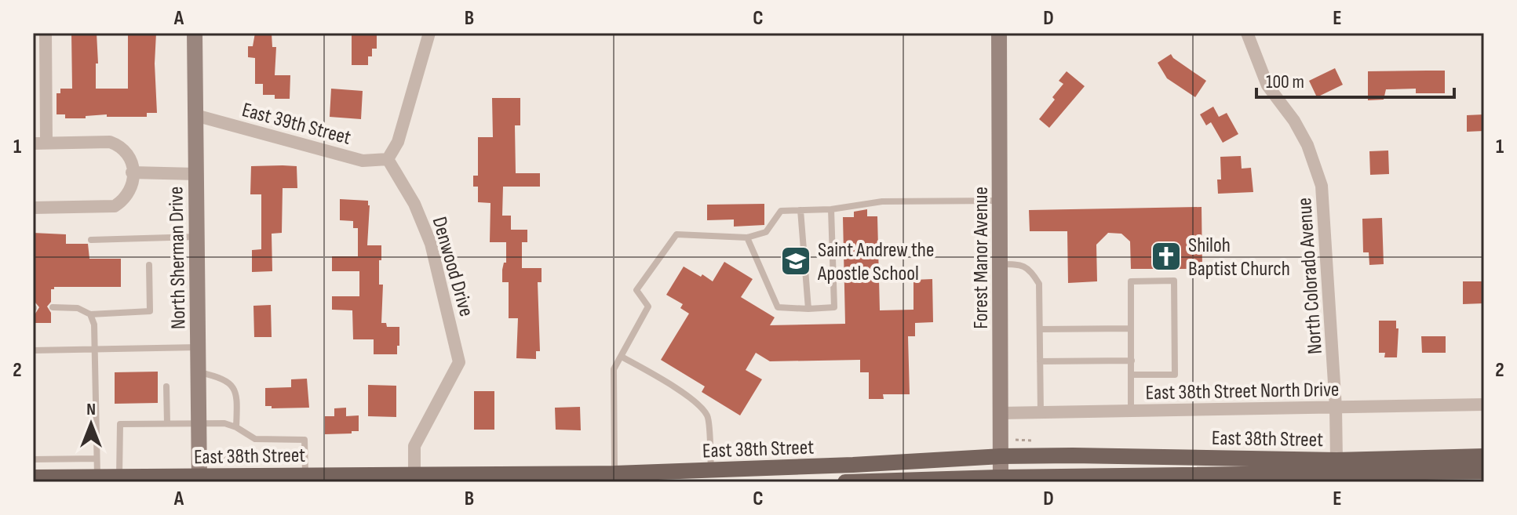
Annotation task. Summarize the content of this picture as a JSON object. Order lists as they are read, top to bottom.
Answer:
{
  "streets": {
    "main road": ["North Sherman Drive", "Forest Manor Avenue", "East 38th Street"],
    "street": [
      "East 39th Street",
      "Denwood Drive",
      "North Colorado Avenue",
      "East 38th Street North Drive"
    ]
  },
  "crossings": [
    ["East 39th Street", "North Sherman Drive"],
    ["East 39th Street", "Denwood Drive"],
    ["North Sherman Drive", "East 38th Street"],
    ["Forest Manor Avenue", "East 38th Street North Drive"],
    ["Forest Manor Avenue", "East 38th Street"],
    ["Denwood Drive", "East 38th Street"],
    ["North Colorado Avenue", "East 38th Street North Drive"],
    ["North Colorado Avenue", "East 38th Street"]
  ],
  "places": {
    "church": ["Shiloh Baptist Church"],
    "school or university": ["Saint Andrew the Apostle School"]
  },
  "scale_bar": "100 m",
  "north": "top",
  "grid": {
    "columns": [
      "A",
      "B",
      "C",
      "D",
      "E"
    ],
    "rows": ["1", "2"]
  }
}
